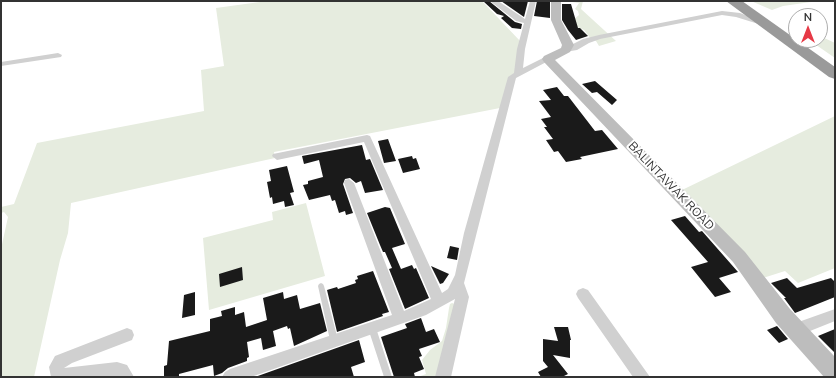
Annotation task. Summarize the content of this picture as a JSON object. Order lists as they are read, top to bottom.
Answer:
{
  "streets": {
    "street": ["BALINTAWAK ROAD"]
  },
  "north": "top"
}
